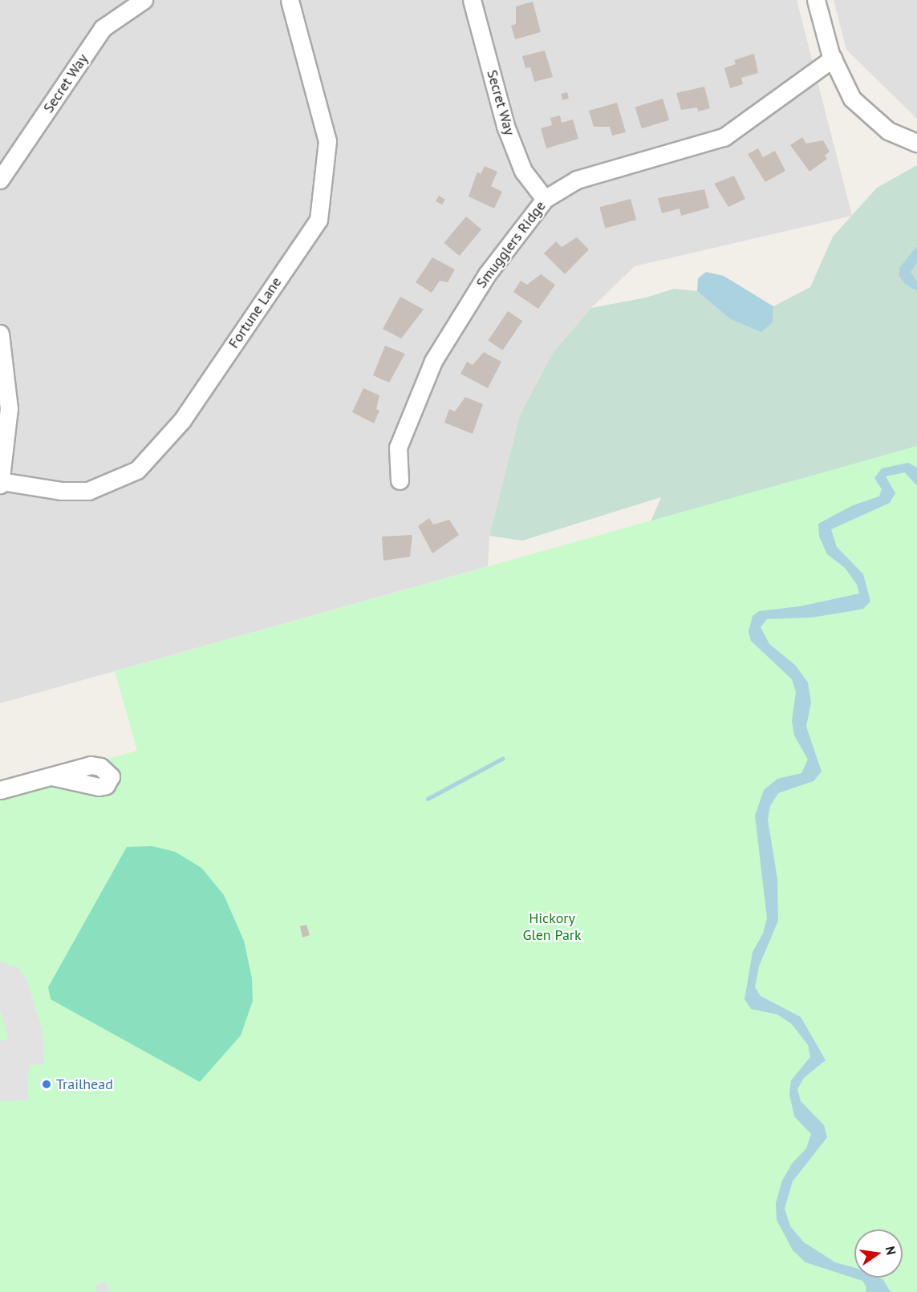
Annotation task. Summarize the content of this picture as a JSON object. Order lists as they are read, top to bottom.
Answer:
{
  "streets": {
    "street": ["Secret Way", "Smugglers Ridge", "Fortune Lane"]
  },
  "crossings": [
    ["Secret Way", "Smugglers Ridge"]
  ],
  "parks": ["Hickory Glen Park"],
  "places": ["Trailhead"],
  "north": "right"
}
